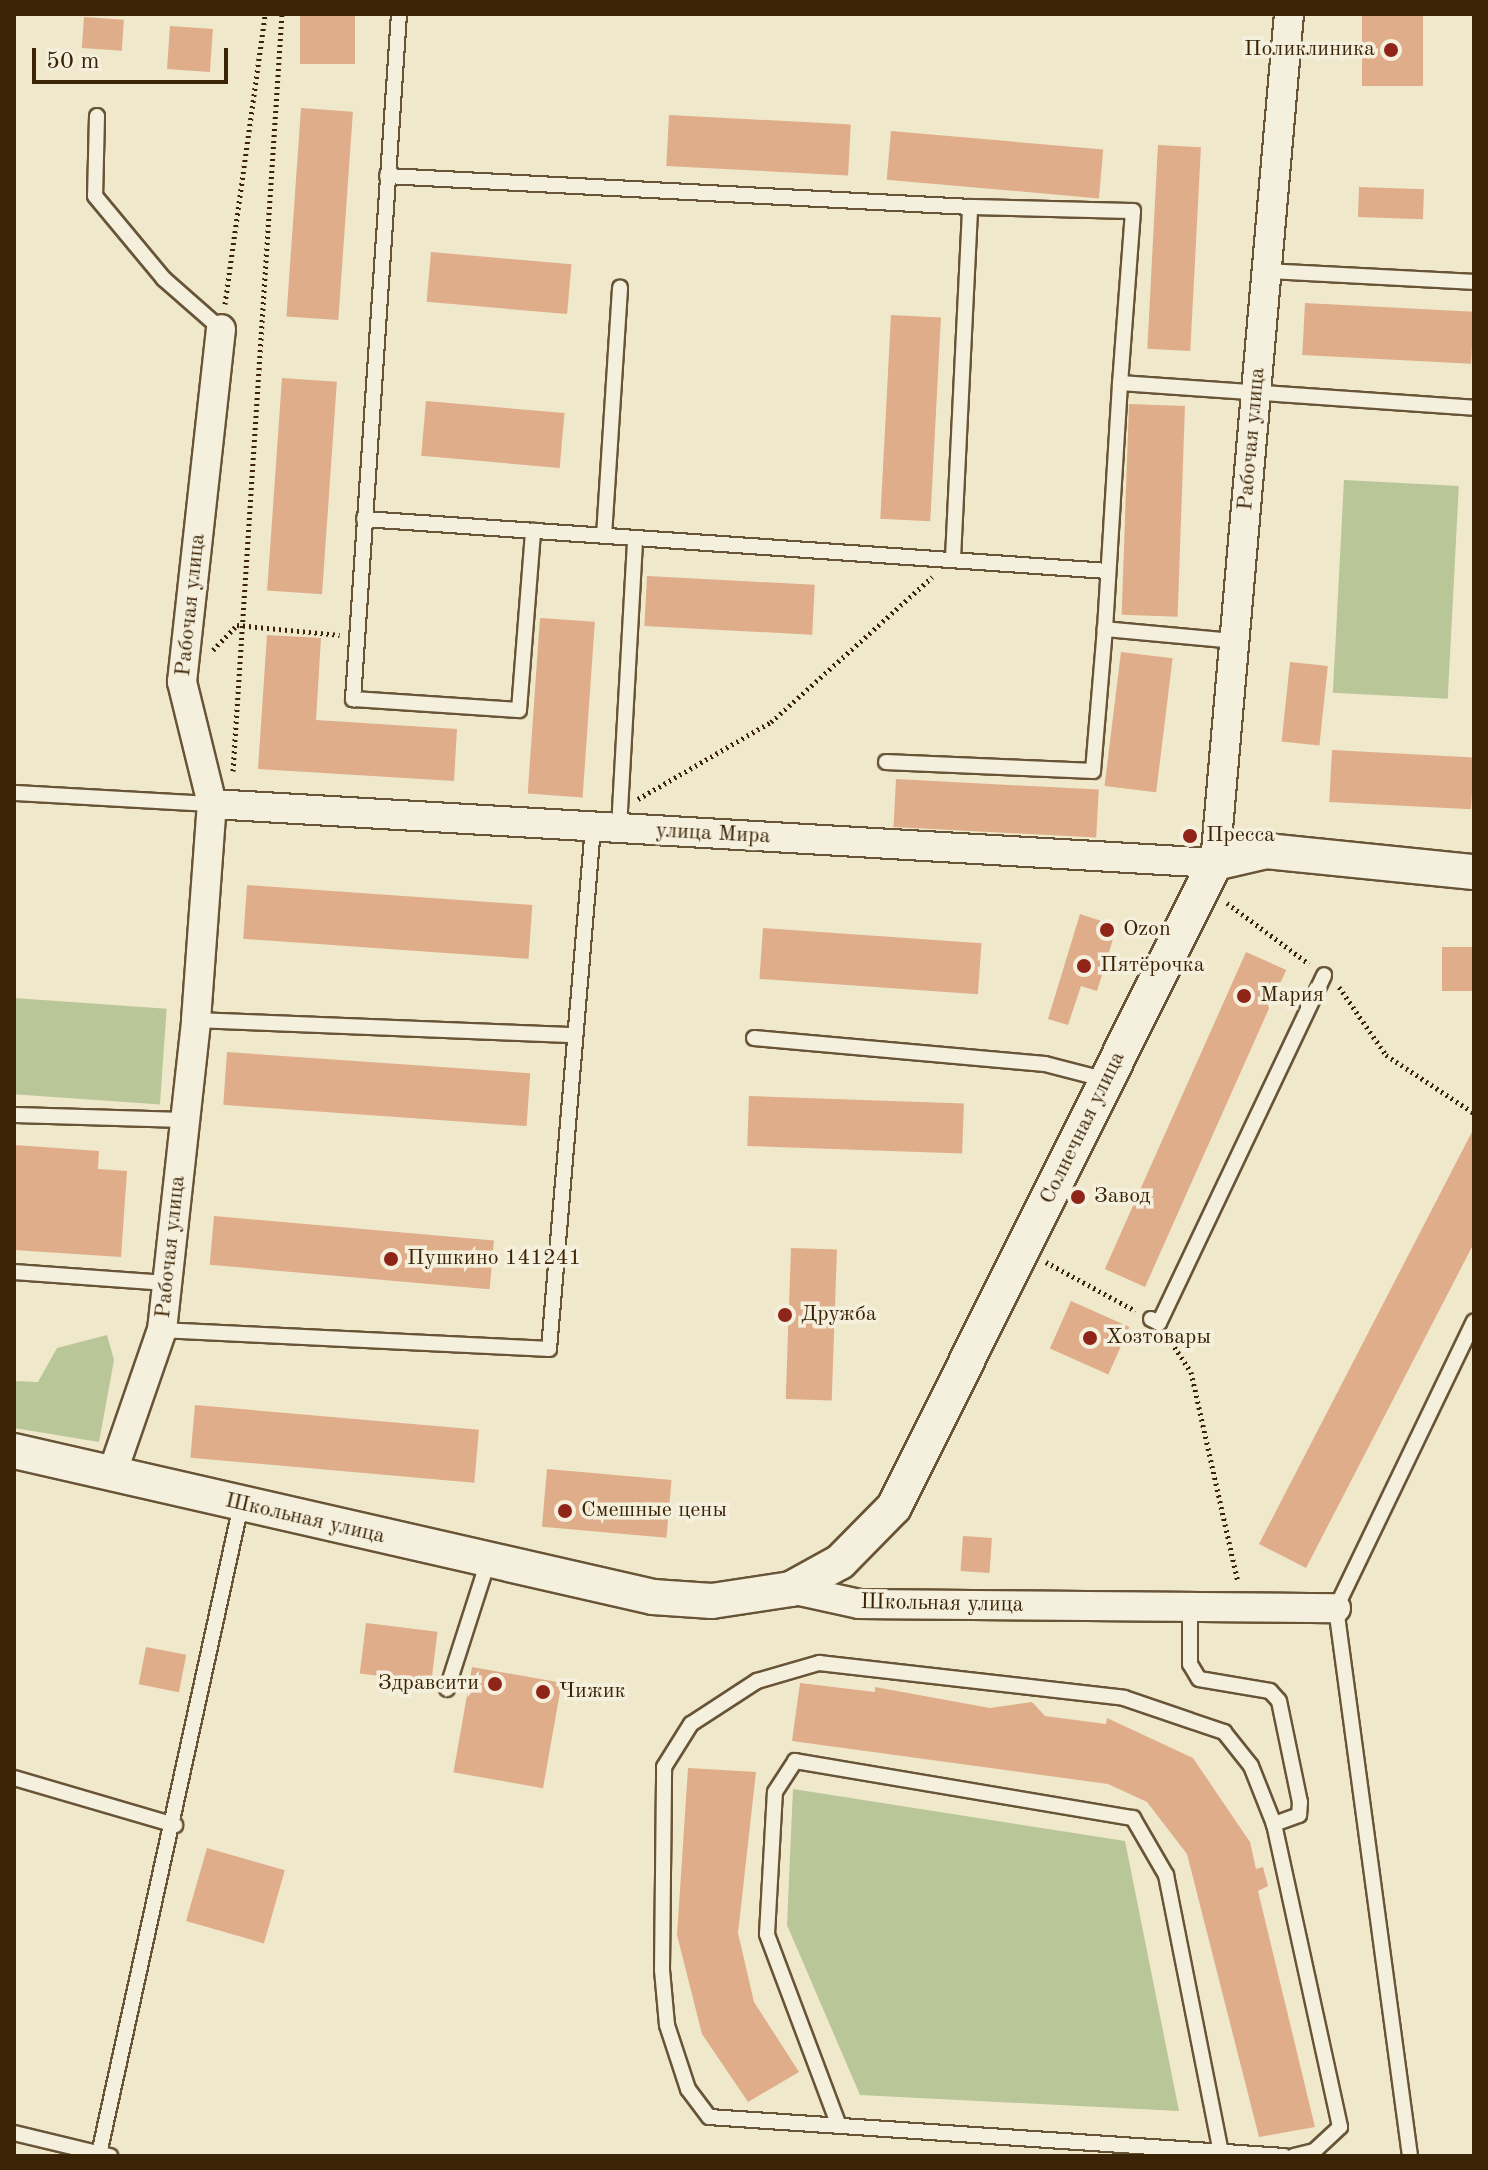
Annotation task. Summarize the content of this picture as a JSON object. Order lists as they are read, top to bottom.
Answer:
{
  "streets": {
    "street": [
      "Рабочая улица",
      "улица Мира",
      "Солнечная улица",
      "Школьная улица"
    ]
  },
  "crossings": [
    ["Рабочая улица", "улица Мира"],
    ["Рабочая улица", "Солнечная улица"],
    ["Рабочая улица", "Школьная улица"],
    ["улица Мира", "Солнечная улица"],
    ["Солнечная улица", "Школьная улица"]
  ],
  "places": [
    "Поликлиника",
    "Пресса",
    "Ozon",
    "Пятёрочка",
    "Мария",
    "Завод",
    "Пушкино 141241",
    "Дружба",
    "Хозтовары",
    "Смешные цены",
    "Здравсити",
    "Чижик"
  ],
  "scale_bar": "50 m"
}
